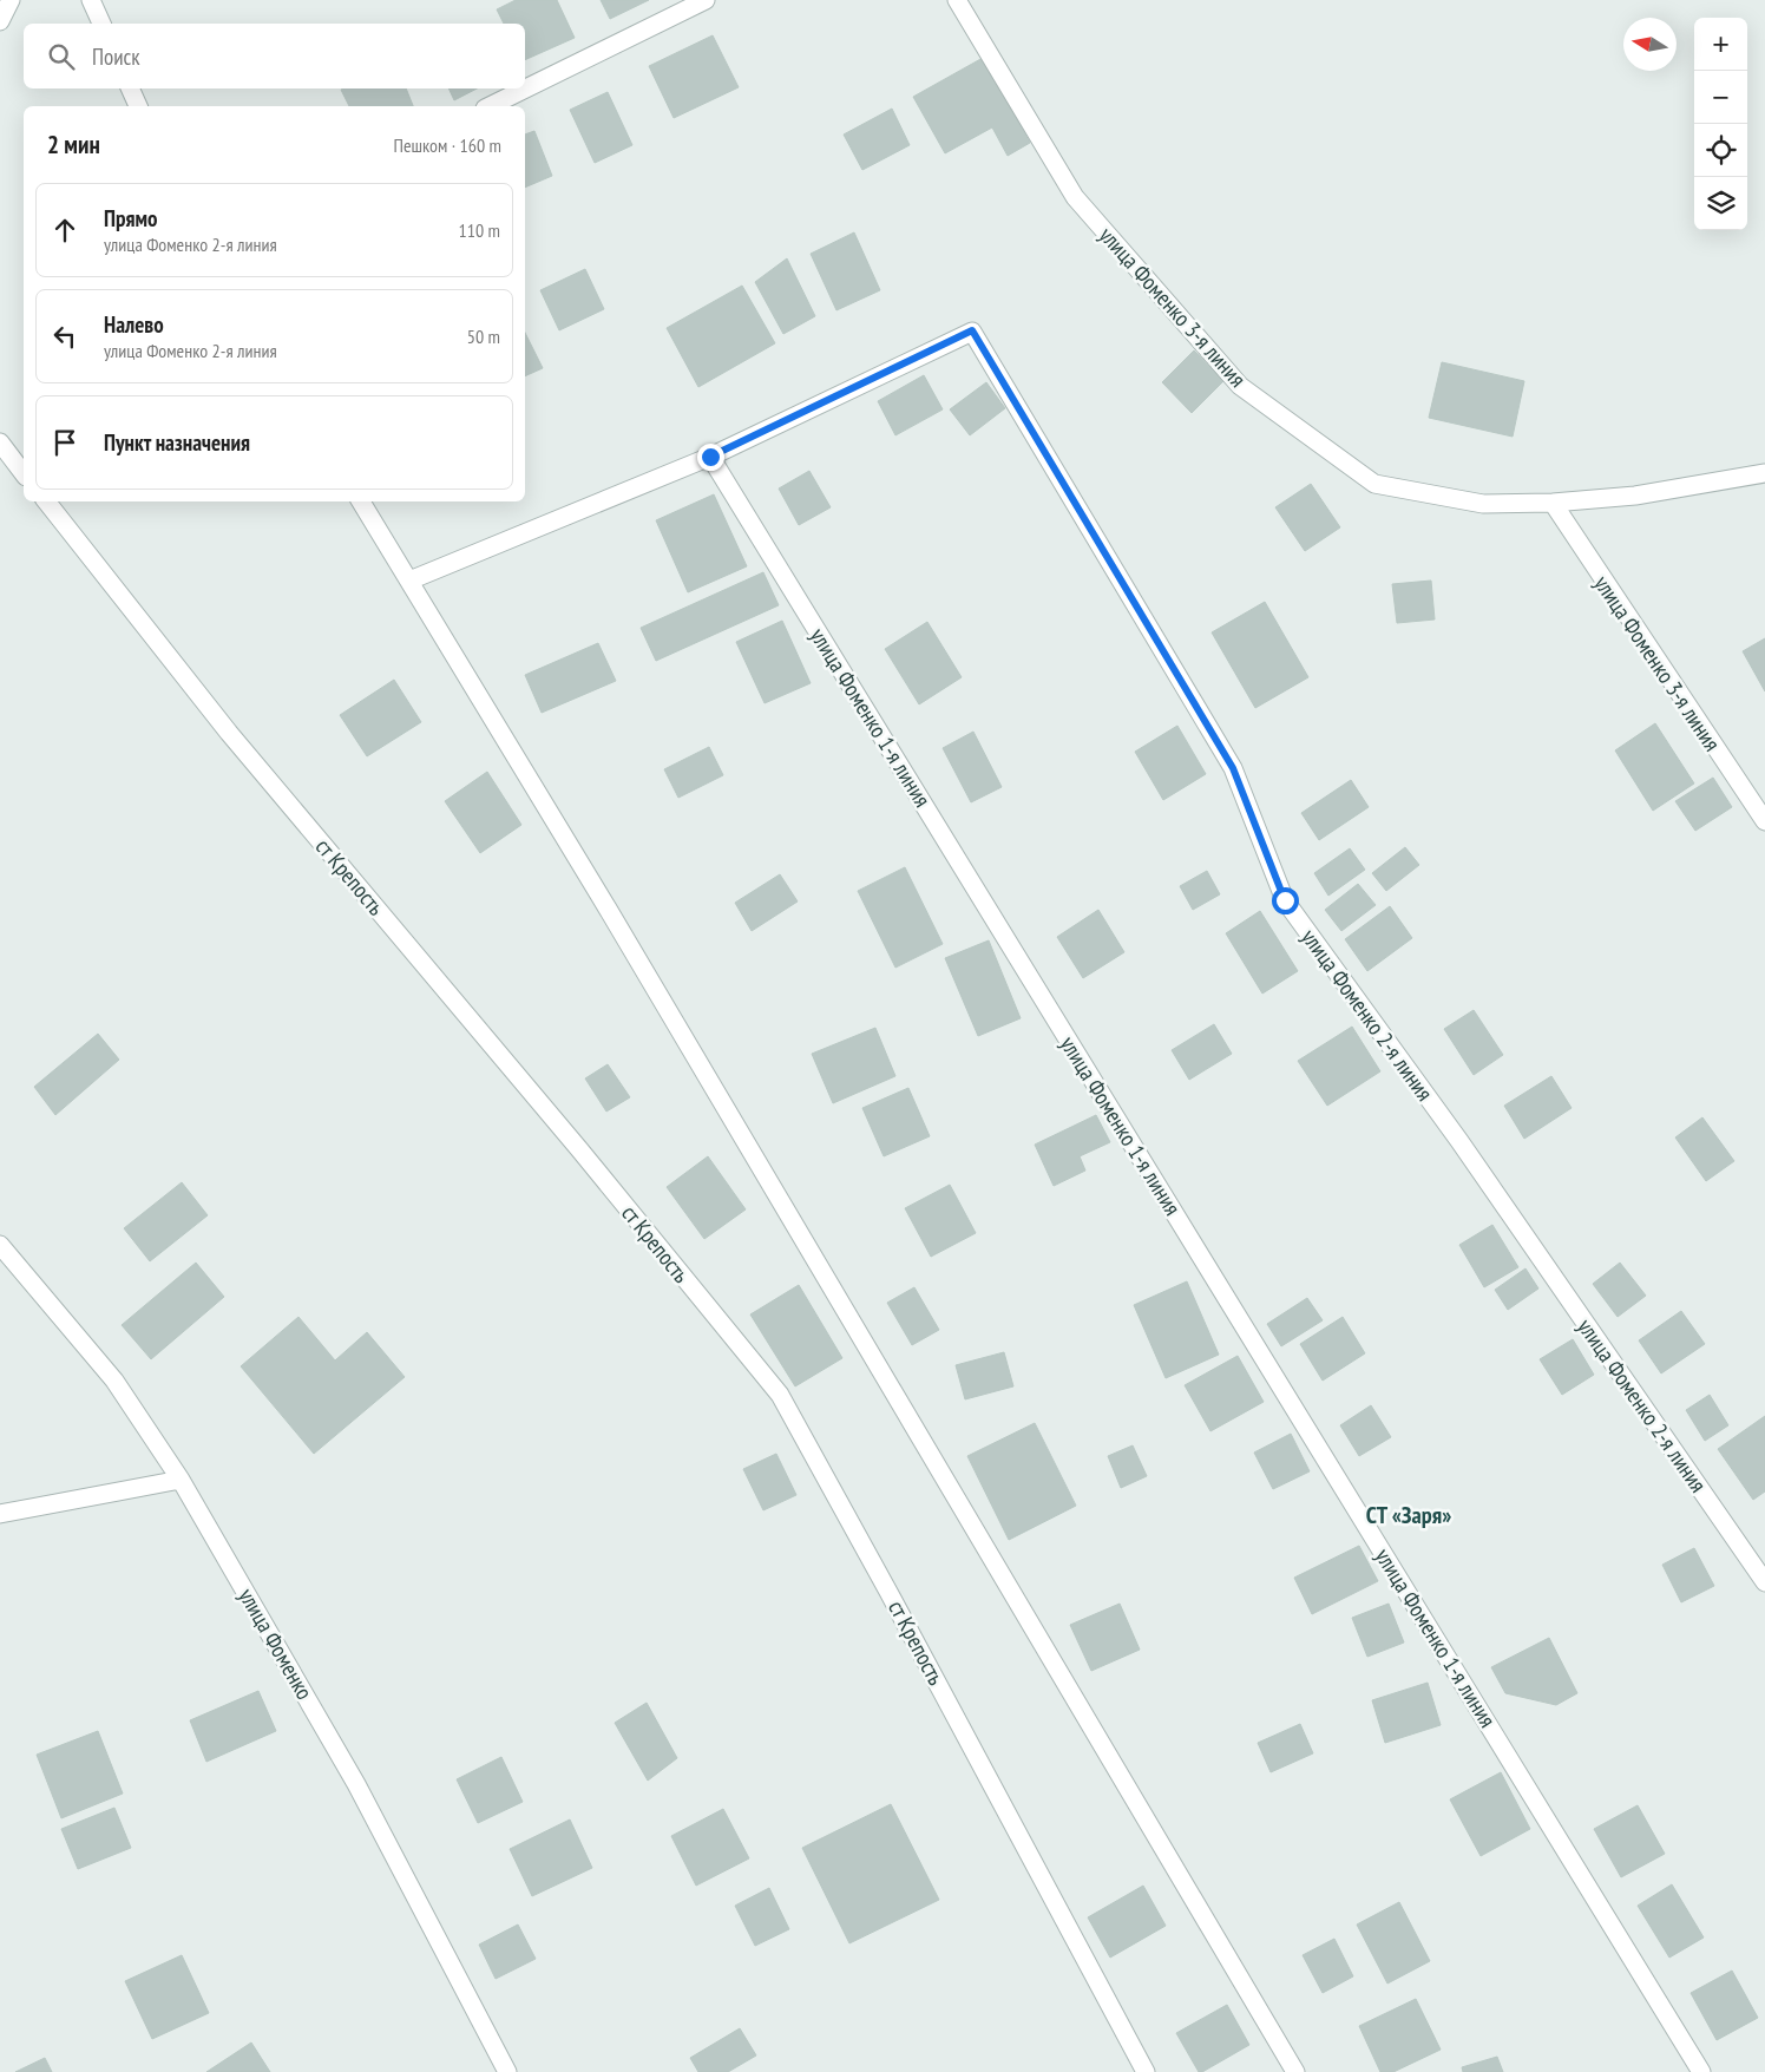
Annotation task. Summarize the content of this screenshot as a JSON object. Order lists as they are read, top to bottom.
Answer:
{
  "streets": {
    "street": [
      "улица Фоменко 3-я линия",
      "улица Фоменко 1-я линия",
      "ст Крепость",
      "улица Фоменко 2-я линия",
      "улица Фоменко"
    ]
  },
  "crossings": [
    ["улица Фоменко 1-я линия", "улица Фоменко 2-я линия"]
  ],
  "districts": ["СТ «Заря»"],
  "north": "left",
  "page": {
    "map_buttons": ["+", "−"],
    "search": "Поиск",
    "heading": ["2 мин", "Пешком · 160 m"],
    "list": [
      ["Прямо", "улица Фоменко 2-я линия", "110 m"],
      ["Налево", "улица Фоменко 2-я линия", "50 m"],
      "Пункт назначения"
    ]
  }
}
